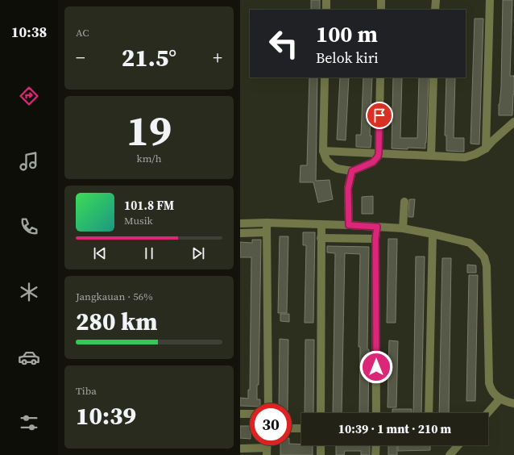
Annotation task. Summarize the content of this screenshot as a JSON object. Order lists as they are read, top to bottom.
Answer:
{
  "page": {
    "tabs": "10:38",
    "tile": [
      "AC",
      ["19", "km/h"],
      ["Jangkauan · 56%", "280 km"],
      ["Tiba", "10:39"]
    ],
    "turn": ["100 m", "Belok kiri"],
    "heat": ["−", "21.5°", "+"],
    "song": ["101.8 FM", "Musik"],
    "limit": "30",
    "trip": "10:39 · 1 mnt · 210 m"
  }
}
